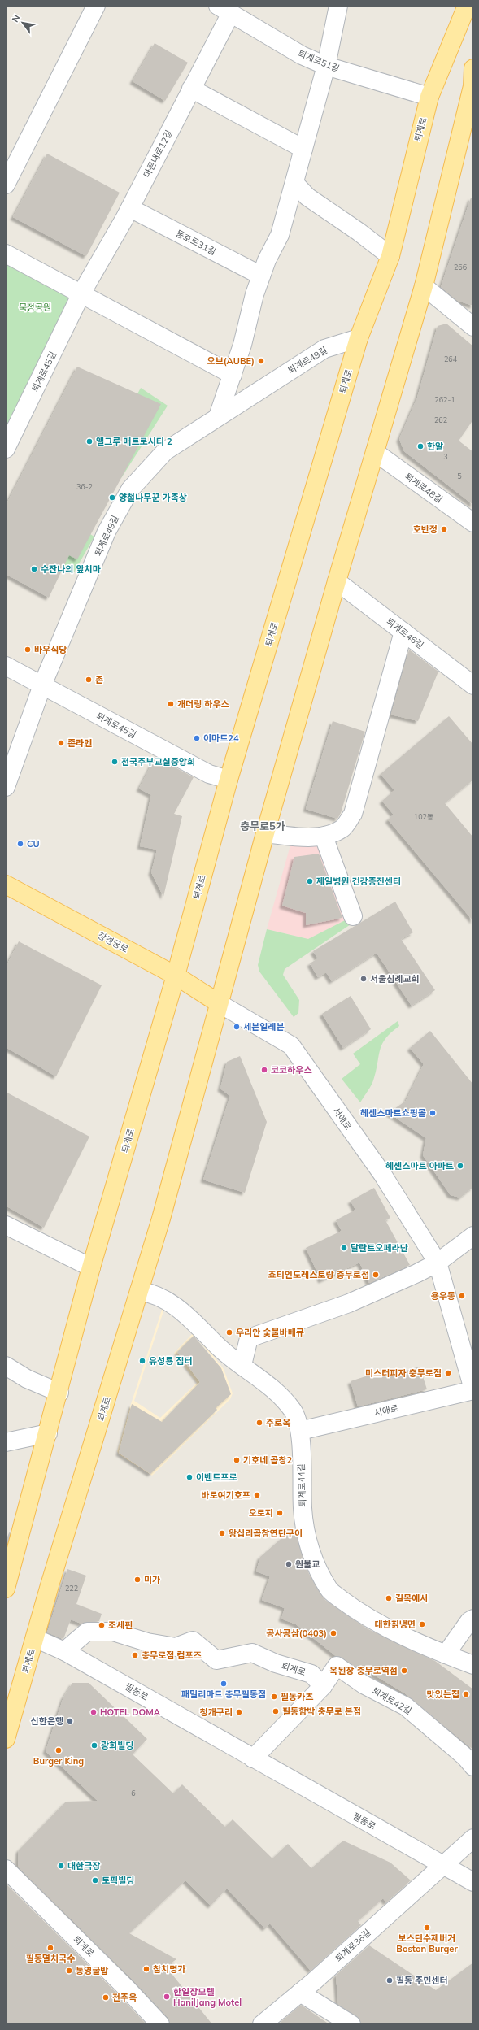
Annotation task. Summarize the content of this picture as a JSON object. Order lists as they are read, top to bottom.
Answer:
{
  "streets": {
    "main road": ["퇴계로", "창경궁로"],
    "street": [
      "퇴계로51길",
      "마른내로12길",
      "동호로31길",
      "퇴계로49길",
      "퇴계로45길",
      "퇴계로48길",
      "퇴계로46길",
      "서애로",
      "퇴계로44길",
      "필동로",
      "퇴계로42길",
      "퇴계로36길"
    ]
  },
  "crossings": [
    ["퇴계로51길", "퇴계로"],
    ["퇴계로51길", "마른내로12길"],
    ["퇴계로", "퇴계로49길"],
    ["퇴계로", "퇴계로45길"],
    ["퇴계로", "퇴계로48길"],
    ["퇴계로", "퇴계로46길"],
    ["퇴계로", "창경궁로"],
    ["퇴계로", "서애로"],
    ["퇴계로", "퇴계로44길"],
    ["퇴계로", "필동로"],
    ["퇴계로", "퇴계로42길"],
    ["마른내로12길", "동호로31길"],
    ["마른내로12길", "퇴계로45길"],
    ["퇴계로49길", "퇴계로45길"],
    ["창경궁로", "서애로"],
    ["서애로", "퇴계로44길"],
    ["필동로", "퇴계로36길"]
  ],
  "districts": ["충무로5가"],
  "parks": ["묵정공원"],
  "places": [
    "오브(AUBE)",
    "앨크루 매트로시티 2",
    "한알",
    "양철나무꾼 가족상",
    "호반정",
    "수잔나의 앞치마",
    "바우식당",
    "촌",
    "개더링 하우스",
    "이마트24",
    "존라멘",
    "전국주부교실중앙회",
    "CU",
    "제일병원 건강증진센터",
    "서울침례교회",
    "세븐일레븐",
    "코코하우스",
    "헤센스마트쇼핑몰",
    "헤센스마트 아파트",
    "달란트오페라단",
    "죠티인도레스토랑 충무로점",
    "용우동",
    "우리안 숯불바베큐",
    "유성룡 집터",
    "미스터피자 충무로점",
    "주로옥",
    "기호네 곱창2",
    "이벤트프로",
    "바로여기호프",
    "오로지",
    "왕십리곱창연탄구이",
    "원불교",
    "미가",
    "길목에서",
    "대한칡냉면",
    "조세핀",
    "공사공삼(0403)",
    "충무로점 컴포즈",
    "옥된장 충무로역점",
    "패밀리마트 충무필동점",
    "맛있는집",
    "필동카츠",
    "필동함박 충무로 본점",
    "HOTEL DOMA",
    "청개구리",
    "신한은행",
    "광희빌딩",
    "Burger King",
    "대한극장",
    "토픽빌딩",
    "보스턴수제버거 Boston Burger",
    "필동멸치국수",
    "참치명가",
    "통영굴밥",
    "필동 주민센터",
    "한일장모텔 HanilJang Motel",
    "전주옥"
  ],
  "house_numbers": [
    "266",
    "264",
    "262-1",
    "262",
    "3",
    "5",
    "36-2",
    "102동",
    "222",
    "6"
  ],
  "north": "top left"
}
